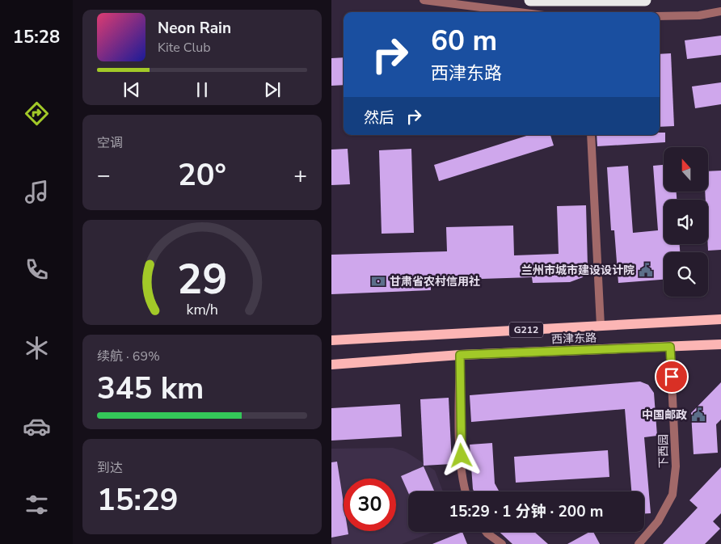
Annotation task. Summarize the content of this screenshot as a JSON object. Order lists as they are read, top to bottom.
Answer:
{
  "streets": {
    "main road": ["G212", "西津东路"],
    "street": ["下西园"]
  },
  "crossings": [
    ["西津东路", "下西园"]
  ],
  "places": {
    "public building": ["兰州市城市建设设计院", "中国邮政"],
    "bank": ["甘肃省农村信用社"]
  },
  "north": "top",
  "page": {
    "tabs": "15:28",
    "turn": ["60 m", "西津东路"],
    "song": ["Neon Rain", "Kite Club"],
    "then": "然后",
    "tile": [
      "空调",
      ["续航 · 69%", "345 km"],
      ["到达", "15:29"]
    ],
    "heat": ["−", "20°", "+"],
    "limit": "30",
    "trip": "15:29 · 1 分钟 · 200 m",
    "gauge": ["29", "km/h"]
  }
}
